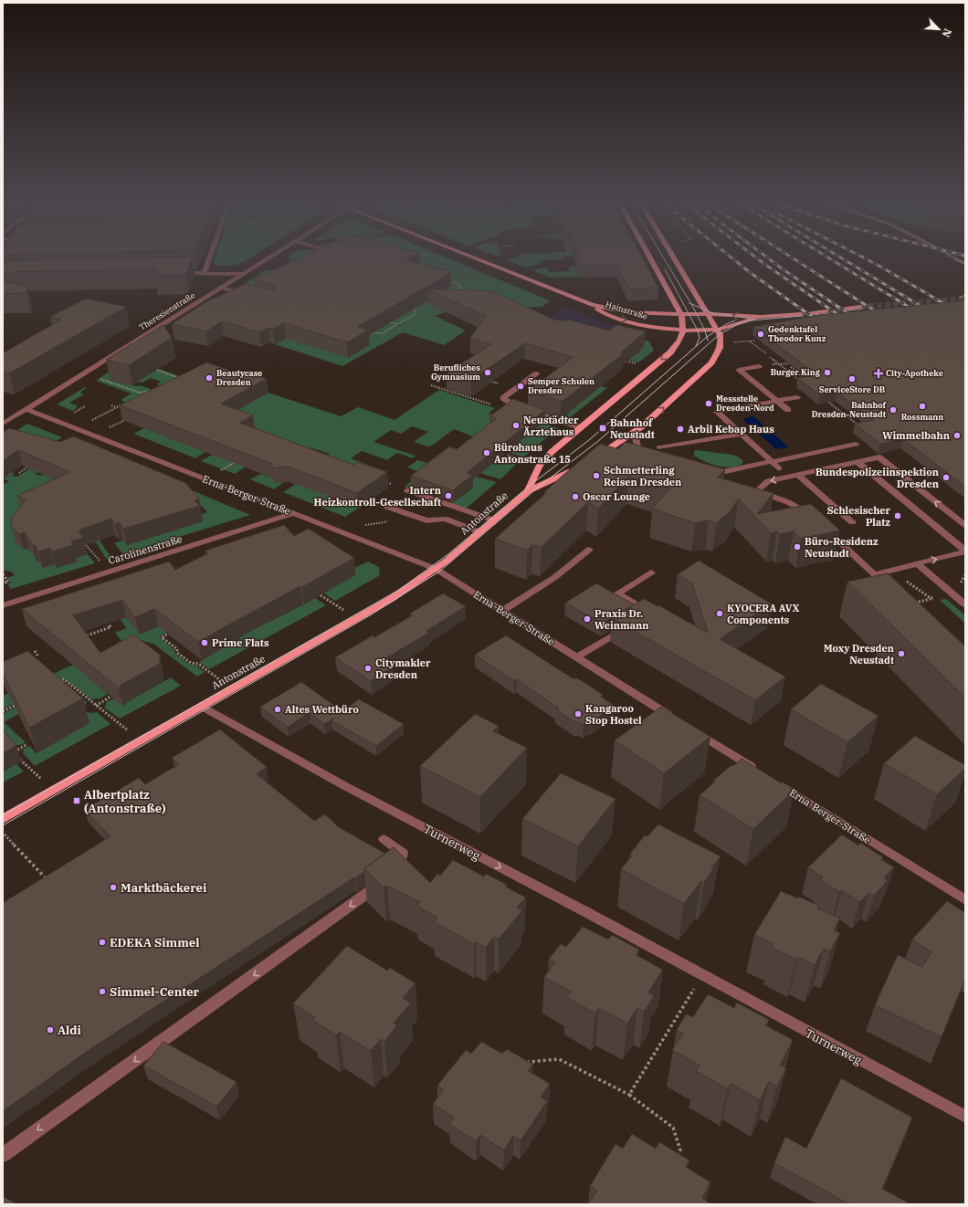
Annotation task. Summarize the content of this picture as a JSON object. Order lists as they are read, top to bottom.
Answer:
{
  "streets": {
    "main road": ["Hainstraße", "Antonstraße"],
    "street": [
      "Theresienstraße",
      "Erna-Berger-Straße",
      "Carolinenstraße",
      "Turnerweg"
    ]
  },
  "crossings": [
    ["Hainstraße", "Antonstraße"],
    ["Theresienstraße", "Erna-Berger-Straße"],
    ["Erna-Berger-Straße", "Antonstraße"],
    ["Erna-Berger-Straße", "Carolinenstraße"],
    ["Antonstraße", "Turnerweg"]
  ],
  "one_way": ["Turnerweg"],
  "places": {
    "other": [
      "Gedenktafel Theodor Kunz",
      "Berufliches Gymnasium",
      "Burger King",
      "Beautycase Dresden",
      "ServiceStore DB",
      "Semper Schulen Dresden",
      "Messstelle Dresden-Nord",
      "Rossmann",
      "Bahnhof Dresden-Neustadt",
      "Neustädter Ärztehaus",
      "Arbil Kebap Haus",
      "Wimmelbahn",
      "Bürohaus Antonstraße 15",
      "Schmetterling Reisen Dresden",
      "Bundespolizeiinspektion Dresden",
      "Intern Heizkontroll-Gesellschaft",
      "Oscar Lounge",
      "Schlesischer Platz",
      "Büro-Residenz Neustadt",
      "KYOCERA AVX Components",
      "Praxis Dr. Weinmann",
      "Prime Flats",
      "Moxy Dresden Neustadt",
      "Citymakler Dresden",
      "Altes Wettbüro",
      "Kangaroo Stop Hostel",
      "Marktbäckerei",
      "EDEKA Simmel",
      "Simmel-Center",
      "Aldi"
    ],
    "health": ["City-Apotheke"],
    "transit": ["Bahnhof Neustadt", "Albertplatz (Antonstraße)"]
  },
  "north": "bottom right"
}
